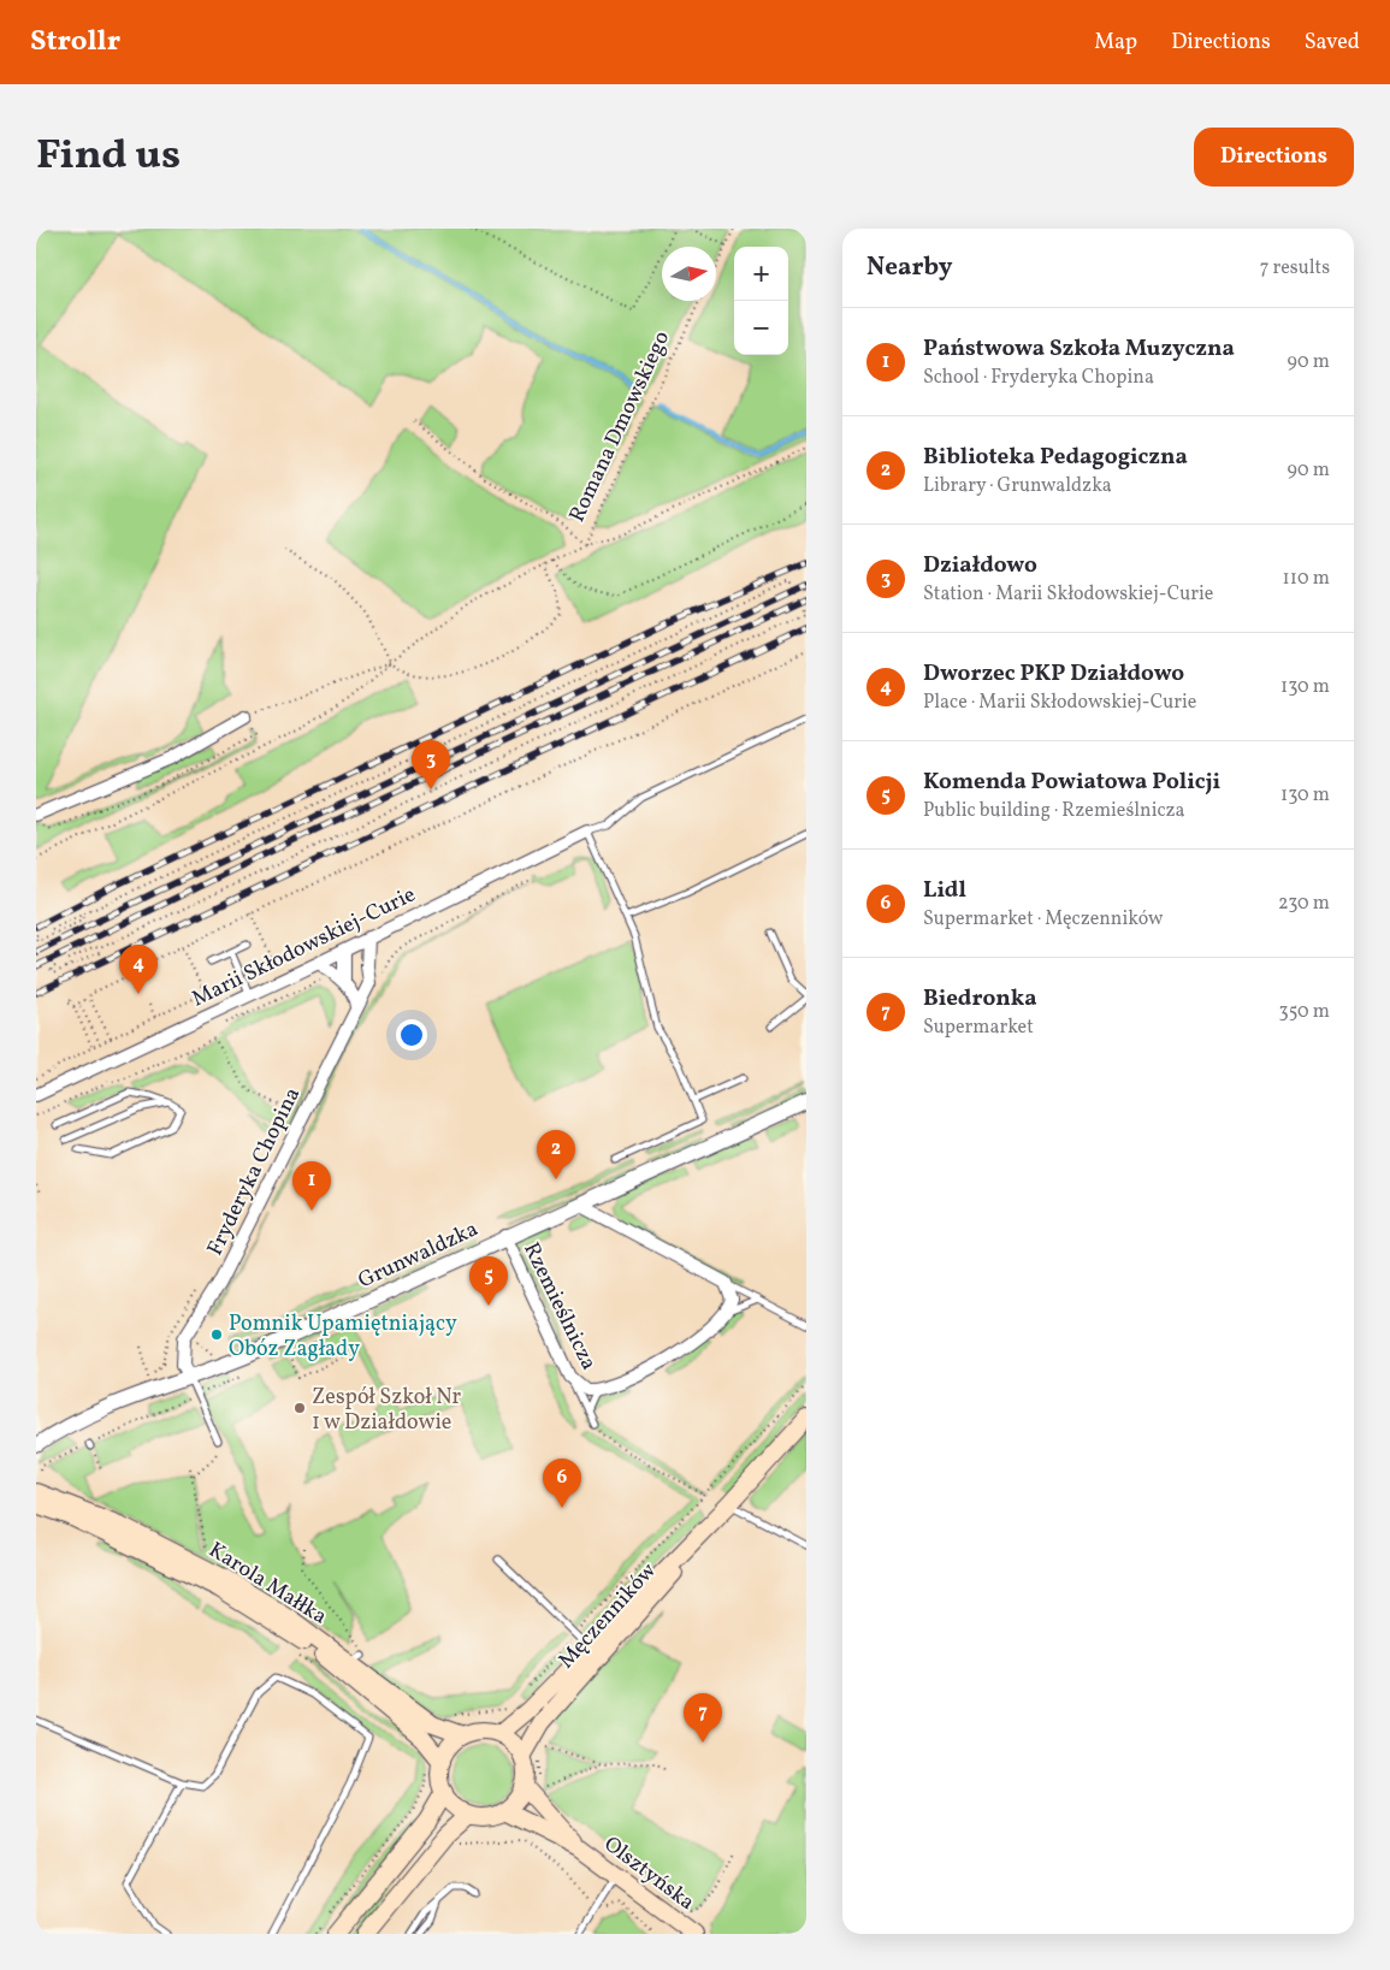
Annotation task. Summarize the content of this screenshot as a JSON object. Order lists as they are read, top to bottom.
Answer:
{
  "streets": {
    "main road": ["Karola Małłka", "Męczenników", "Olsztyńska"],
    "street": [
      "Marii Skłodowskiej-Curie",
      "Fryderyka Chopina",
      "Grunwaldzka",
      "Rzemieślnicza"
    ],
    "path": ["Romana Dmowskiego"]
  },
  "crossings": [
    ["Marii Skłodowskiej-Curie", "Fryderyka Chopina"],
    ["Fryderyka Chopina", "Grunwaldzka"],
    ["Grunwaldzka", "Rzemieślnicza"],
    ["Karola Małłka", "Męczenników"],
    ["Karola Małłka", "Olsztyńska"],
    ["Męczenników", "Olsztyńska"]
  ],
  "places": ["Pomnik Upamiętniający Obóz Zagłady", "Zespół Szkoł Nr 1 w Działdowie"],
  "north": "right",
  "page": {
    "header": "Strollr",
    "nav": ["Map", "Directions", "Saved"],
    "title": "Find us",
    "buttons": "Directions",
    "heading": ["Nearby", "7 results"],
    "map_buttons": ["+", "−"],
    "list": [
      {
        "mark": "1",
        "name": "Państwowa Szkoła Muzyczna",
        "note": "School · Fryderyka Chopina",
        "value": "90 m"
      },
      {
        "mark": "2",
        "name": "Biblioteka Pedagogiczna",
        "note": "Library · Grunwaldzka",
        "value": "90 m"
      },
      {
        "mark": "3",
        "name": "Działdowo",
        "note": "Station · Marii Skłodowskiej-Curie",
        "value": "110 m"
      },
      {
        "mark": "4",
        "name": "Dworzec PKP Działdowo",
        "note": "Place · Marii Skłodowskiej-Curie",
        "value": "130 m"
      },
      {
        "mark": "5",
        "name": "Komenda Powiatowa Policji",
        "note": "Public building · Rzemieślnicza",
        "value": "130 m"
      },
      {
        "mark": "6",
        "name": "Lidl",
        "note": "Supermarket · Męczenników",
        "value": "230 m"
      },
      {
        "mark": "7",
        "name": "Biedronka",
        "note": "Supermarket",
        "value": "350 m"
      }
    ],
    "pins": [
      "3",
      "4",
      "2",
      "1",
      "5",
      "6",
      "7"
    ]
  }
}
